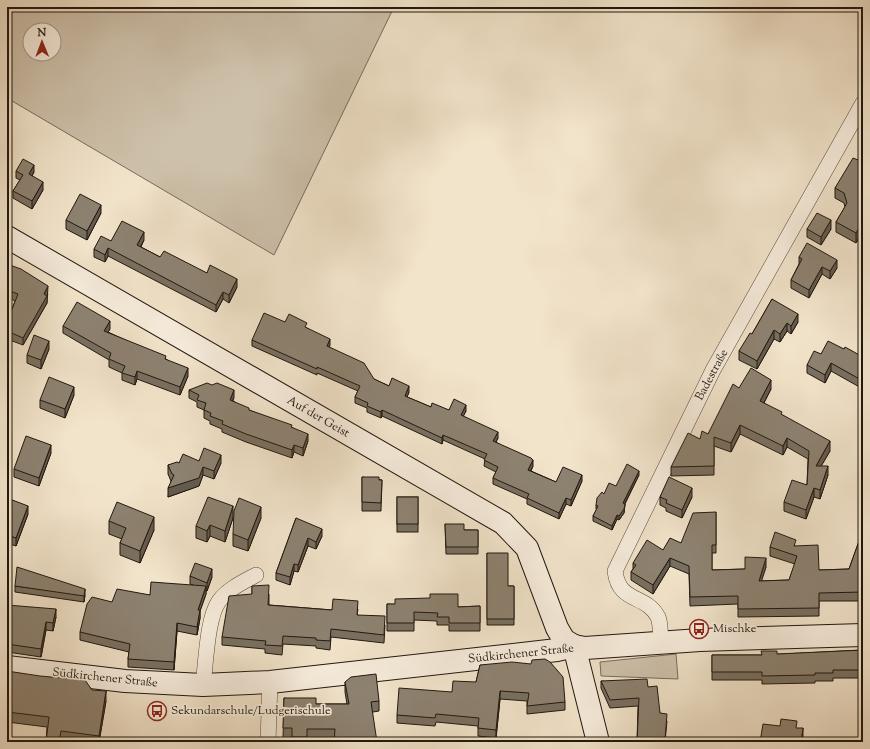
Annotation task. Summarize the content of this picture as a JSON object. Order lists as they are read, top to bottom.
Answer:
{
  "streets": {
    "street": ["Badestraße", "Auf der Geist", "Südkirchener Straße"]
  },
  "crossings": [
    ["Badestraße", "Südkirchener Straße"],
    ["Auf der Geist", "Südkirchener Straße"]
  ],
  "places": {
    "bus stop": ["Mischke", "Sekundarschule/Ludgerischule"]
  },
  "north": "top"
}
